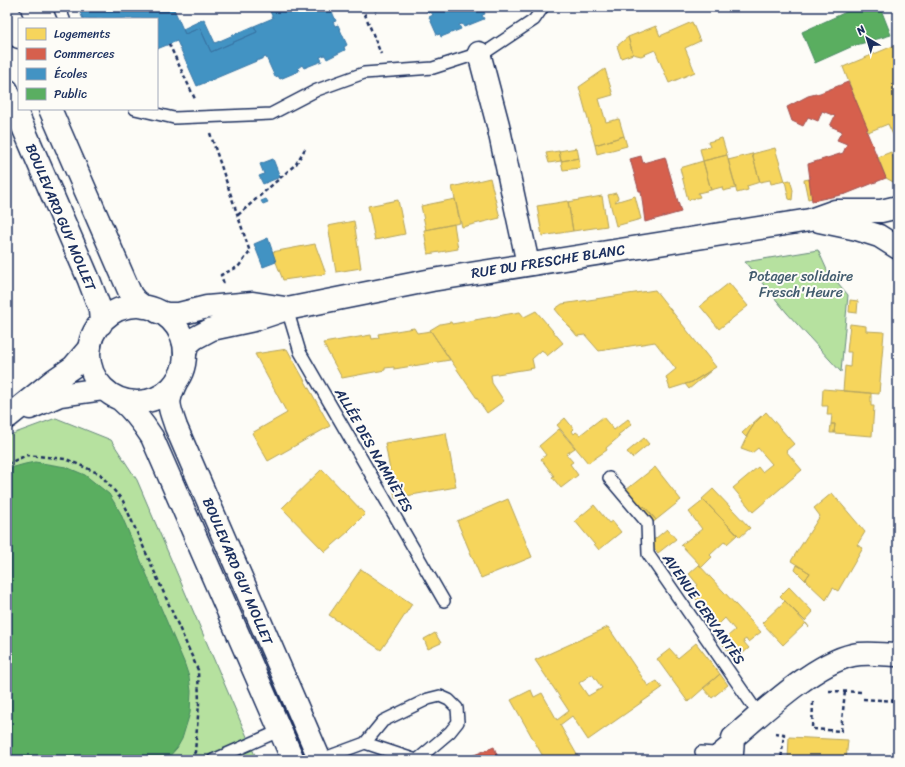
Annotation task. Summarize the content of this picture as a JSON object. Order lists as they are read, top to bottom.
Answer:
{
  "streets": {
    "street": ["BOULEVARD GUY MOLLET", "RUE DU FRESCHE BLANC"],
    "lane": ["ALLÉE DES NAMNÈTES", "AVENUE CERVANTÈS"]
  },
  "crossings": [
    ["BOULEVARD GUY MOLLET", "RUE DU FRESCHE BLANC"],
    ["RUE DU FRESCHE BLANC", "ALLÉE DES NAMNÈTES"]
  ],
  "parks": ["Potager solidaire Fresch'Heure"],
  "legend": [
    "Logements",
    "Commerces",
    "Écoles",
    "Public"
  ],
  "north": "top left"
}
